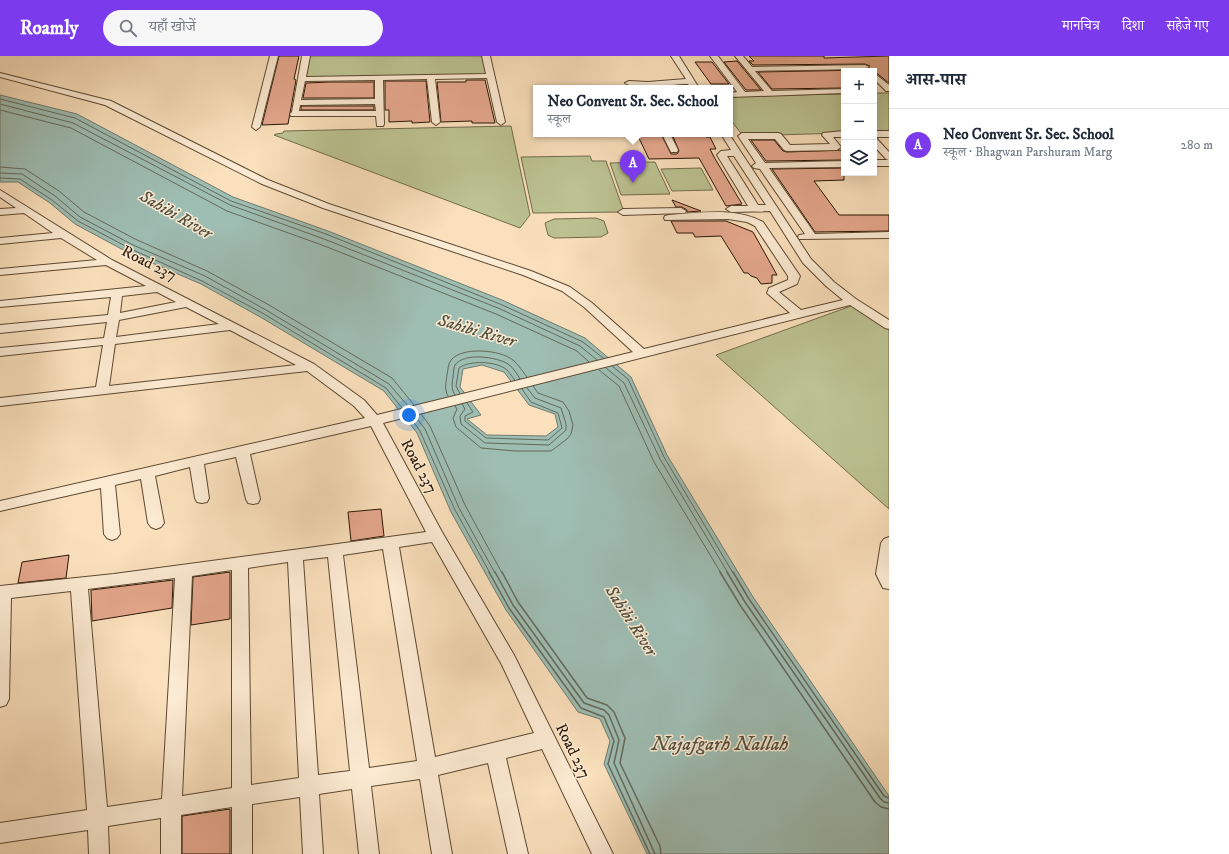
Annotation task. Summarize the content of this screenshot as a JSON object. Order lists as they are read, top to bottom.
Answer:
{
  "streets": {
    "street": ["Road 237"]
  },
  "water": ["Sahibi River", "Najafgarh Nallah"],
  "page": {
    "header": "Roamly",
    "search": "यहाँ खोजें",
    "nav": ["मानचित्र", "दिशा", "सहेजे गए"],
    "heading": "आस-पास",
    "map_buttons": ["+", "−"],
    "popup": ["Neo Convent Sr. Sec. School", "स्कूल"],
    "list": [
      {
        "mark": "A",
        "name": "Neo Convent Sr. Sec. School",
        "note": "स्कूल · Bhagwan Parshuram Marg",
        "value": "280 m"
      }
    ],
    "pins": "A"
  }
}
